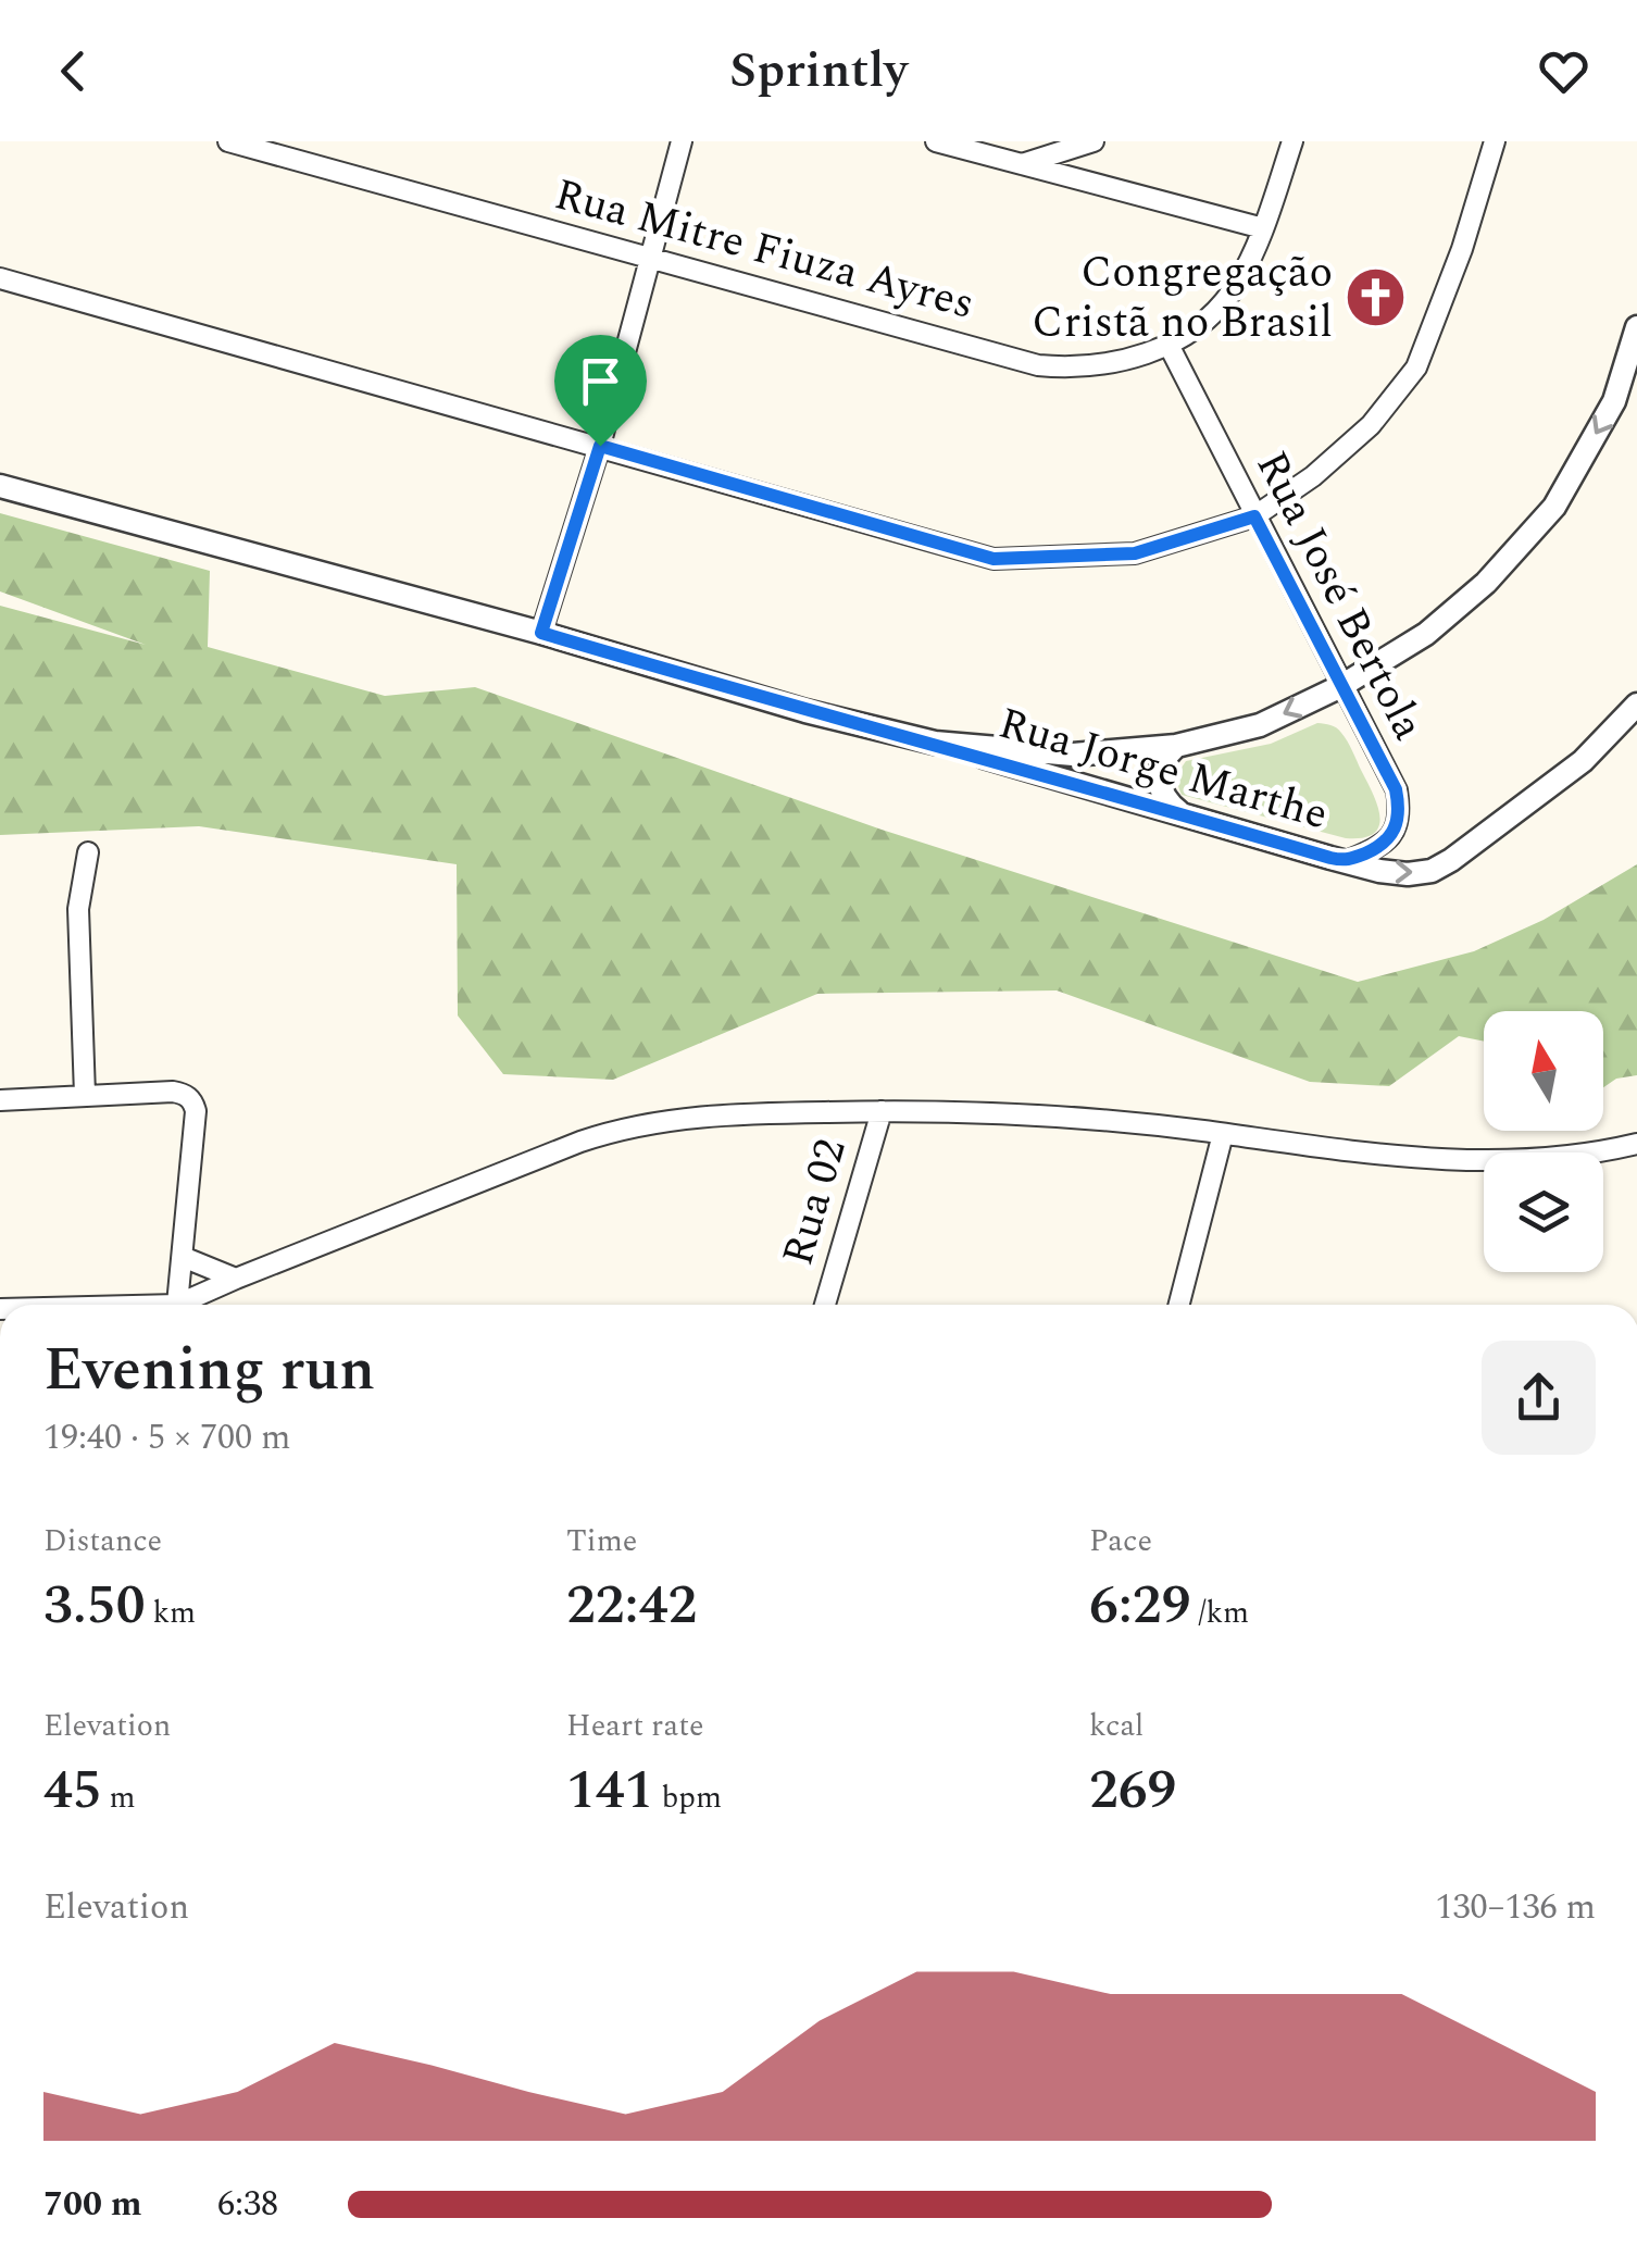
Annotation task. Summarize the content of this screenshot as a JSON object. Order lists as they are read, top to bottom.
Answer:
{
  "streets": {
    "street": [
      "Rua Mitre Fiuza Ayres",
      "Rua José Bertola",
      "Rua Jorge Marthe",
      "Rua 02"
    ]
  },
  "crossings": [
    ["Rua Mitre Fiuza Ayres", "Rua José Bertola"],
    ["Rua José Bertola", "Rua Jorge Marthe"]
  ],
  "one_way": ["Rua Jorge Marthe"],
  "places": {
    "church": ["Congregação Cristã no Brasil"]
  },
  "north": "top",
  "page": {
    "header": "Sprintly",
    "heading": ["Evening run", "19:40 · 5 × 700 m"],
    "stats": [
      ["Distance", "3.50 km"],
      ["Time", "22:42"],
      ["Pace", "6:29 /km"],
      ["Elevation", "45 m"],
      ["Heart rate", "141 bpm"],
      ["kcal", "269"]
    ],
    "chart": ["Elevation", "130–136 m"],
    "list": [
      {
        "name": "700 m",
        "note": "6:38"
      }
    ]
  }
}
